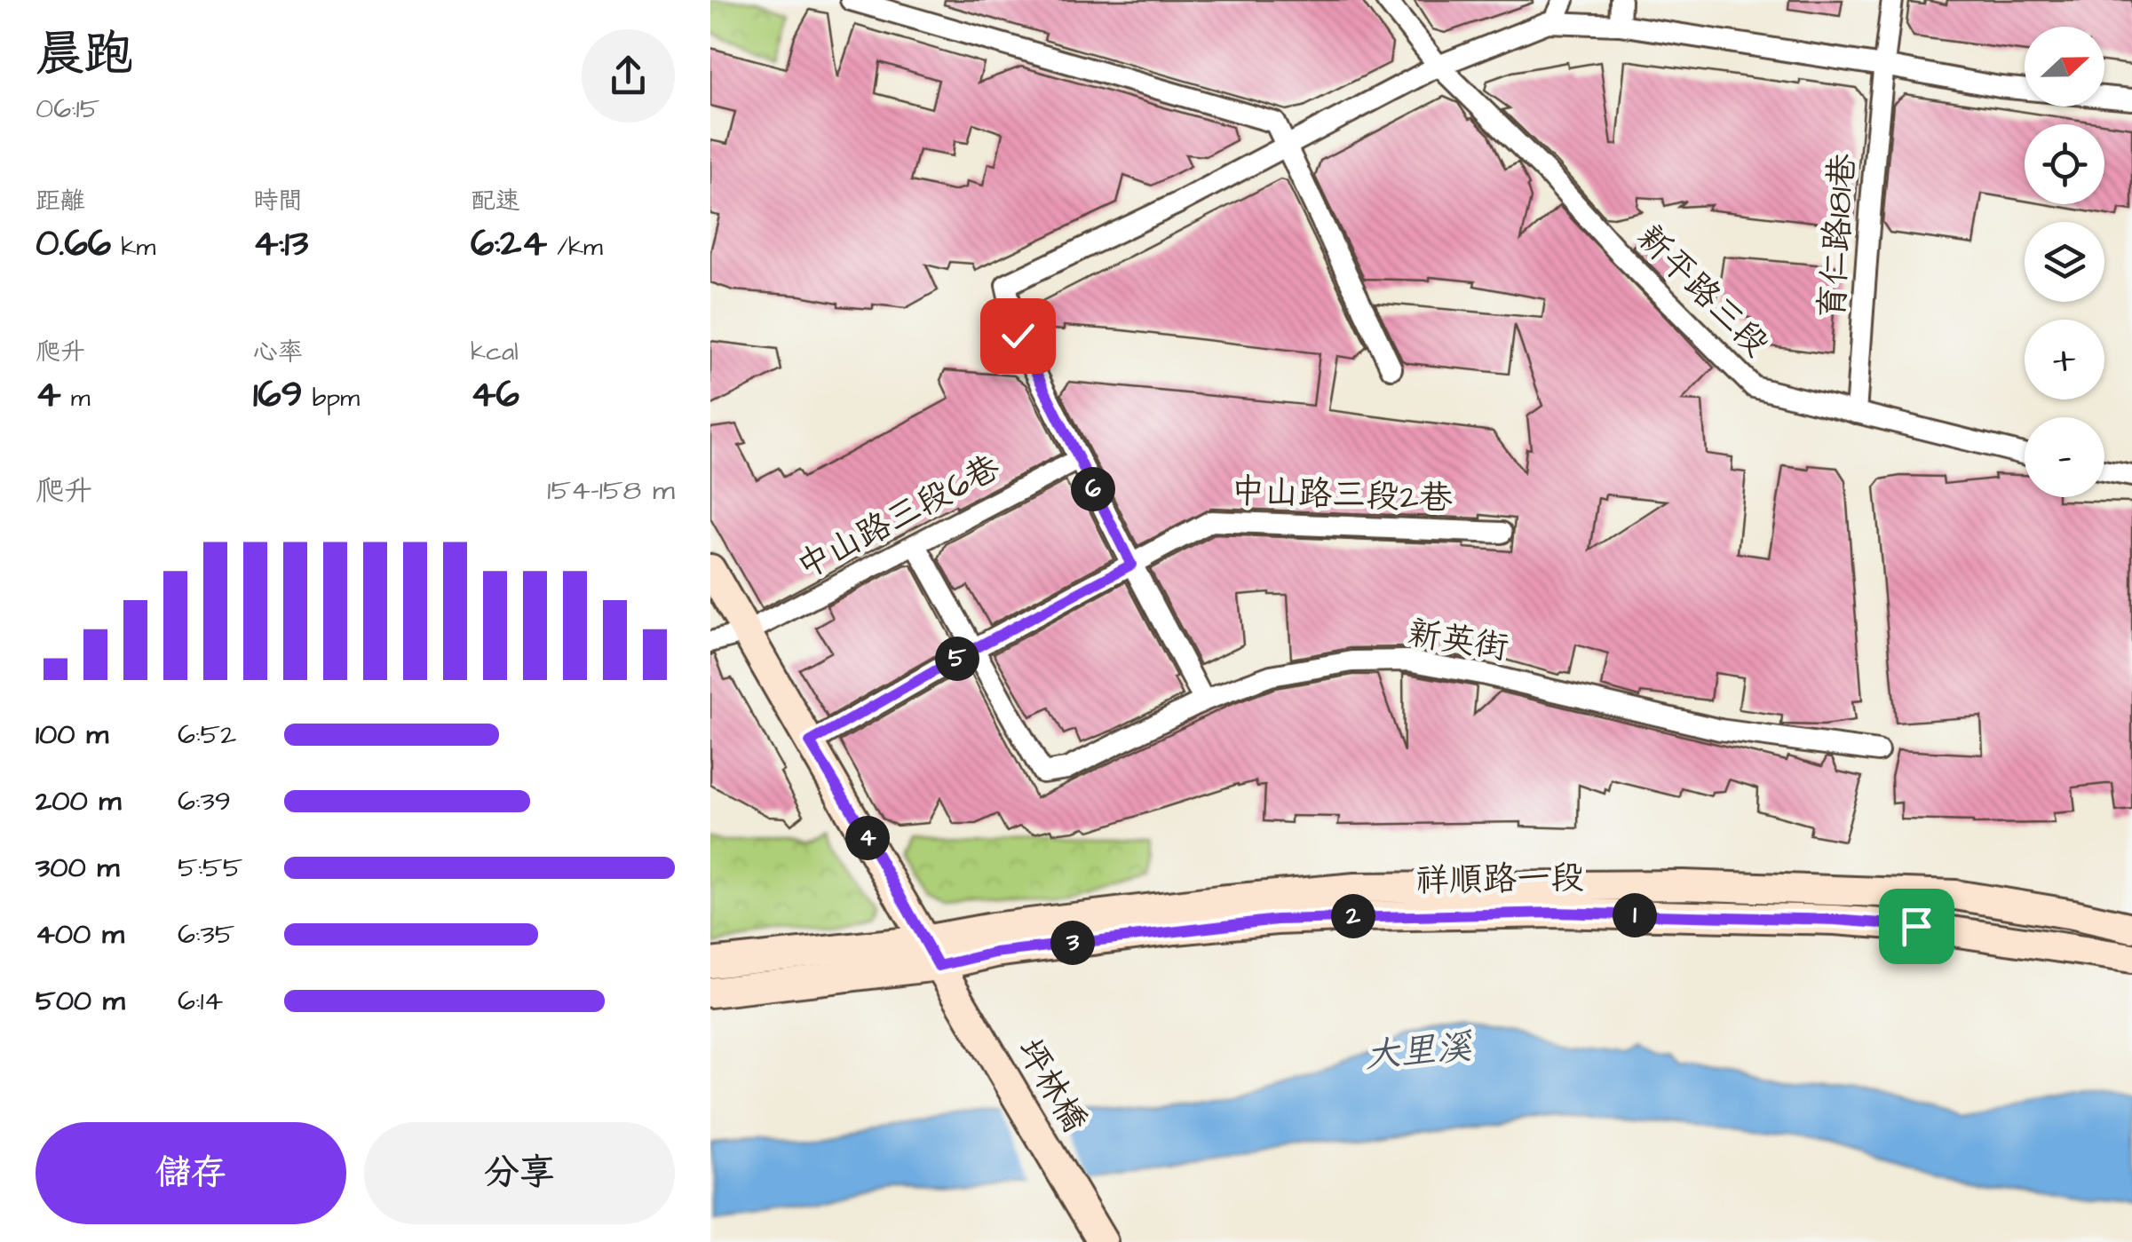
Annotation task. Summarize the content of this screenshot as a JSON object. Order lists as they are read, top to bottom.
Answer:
{
  "streets": {
    "street": [
      "育仁路181巷",
      "新平路三段",
      "中山路三段2巷",
      "中山路三段6巷",
      "新英街",
      "祥順路一段",
      "坪林橋"
    ]
  },
  "crossings": [
    ["育仁路181巷", "新平路三段"],
    ["中山路三段2巷", "新英街"],
    ["中山路三段2巷", "坪林橋"],
    ["中山路三段6巷", "坪林橋"],
    ["祥順路一段", "坪林橋"]
  ],
  "water": ["大里溪"],
  "north": "right",
  "page": {
    "heading": ["晨跑", "06:15"],
    "map_buttons": ["+", "−"],
    "stats": [
      ["距離", "0.66 km"],
      ["時間", "4:13"],
      ["配速", "6:24 /km"],
      ["爬升", "4 m"],
      ["心率", "169 bpm"],
      ["kcal", "46"]
    ],
    "chart": ["爬升", "154–158 m"],
    "pins": [
      "6",
      "5",
      "4",
      "1",
      "2",
      "3"
    ],
    "list": [
      {
        "name": "100 m",
        "note": "6:52"
      },
      {
        "name": "200 m",
        "note": "6:39"
      },
      {
        "name": "300 m",
        "note": "5:55"
      },
      {
        "name": "400 m",
        "note": "6:35"
      },
      {
        "name": "500 m",
        "note": "6:14"
      }
    ],
    "buttons": ["儲存", "分享"]
  }
}
